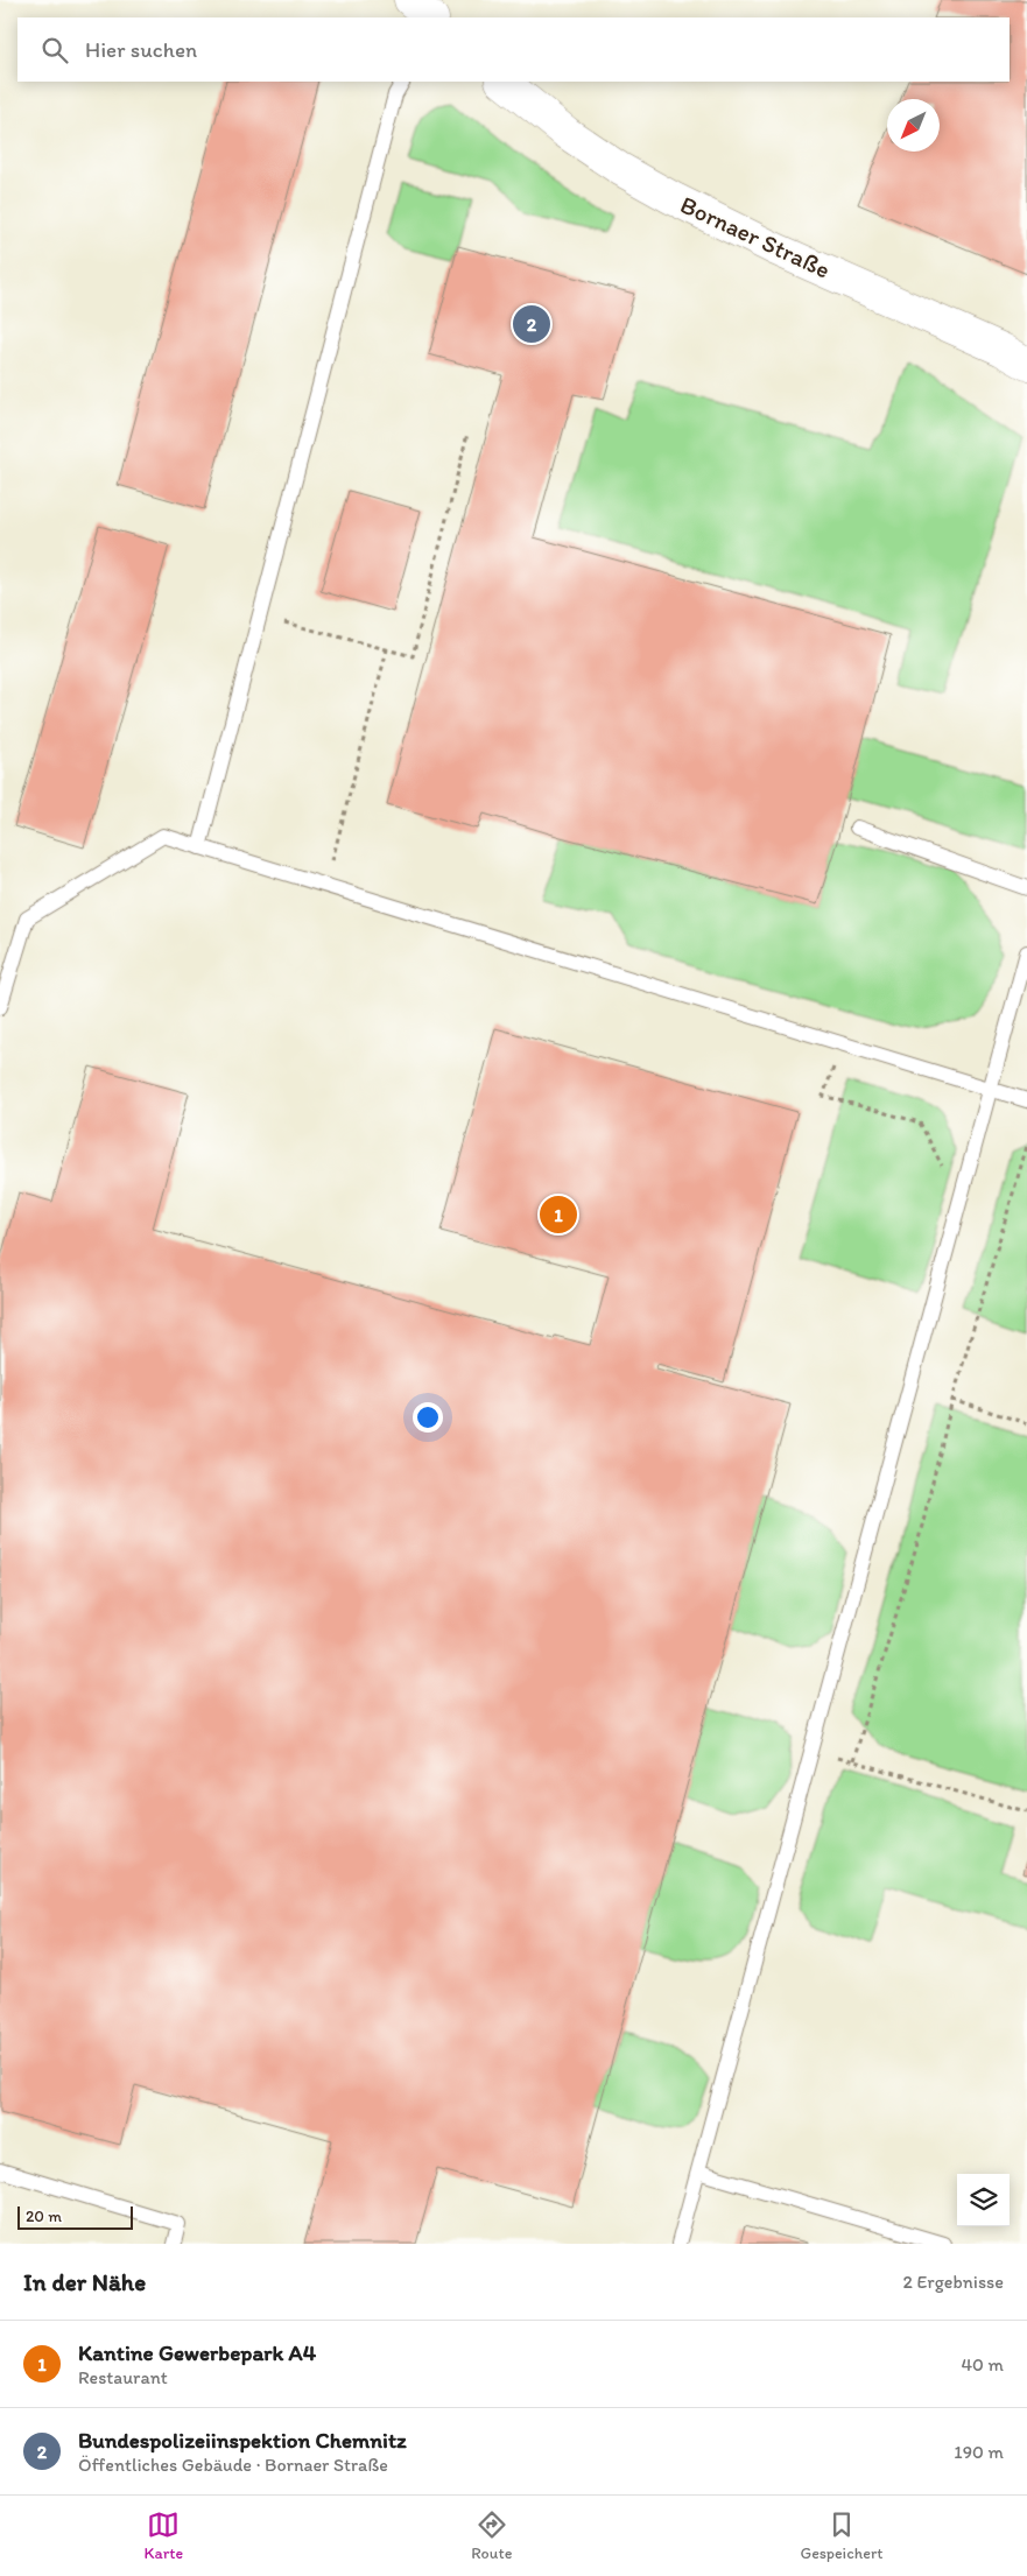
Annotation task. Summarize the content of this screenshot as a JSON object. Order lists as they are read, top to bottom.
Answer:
{
  "streets": {
    "main road": ["Bornaer Straße"]
  },
  "scale_bar": "20 m",
  "north": "bottom left",
  "page": {
    "search": "Hier suchen",
    "pins": ["2", "1"],
    "scale": "20 m",
    "heading": ["In der Nähe", "2 Ergebnisse"],
    "list": [
      {
        "mark": "1",
        "name": "Kantine Gewerbepark A4",
        "note": "Restaurant",
        "value": "40 m"
      },
      {
        "mark": "2",
        "name": "Bundespolizeiinspektion Chemnitz",
        "note": "Öffentliches Gebäude · Bornaer Straße",
        "value": "190 m"
      }
    ],
    "nav": ["Karte", "Route", "Gespeichert"]
  }
}
